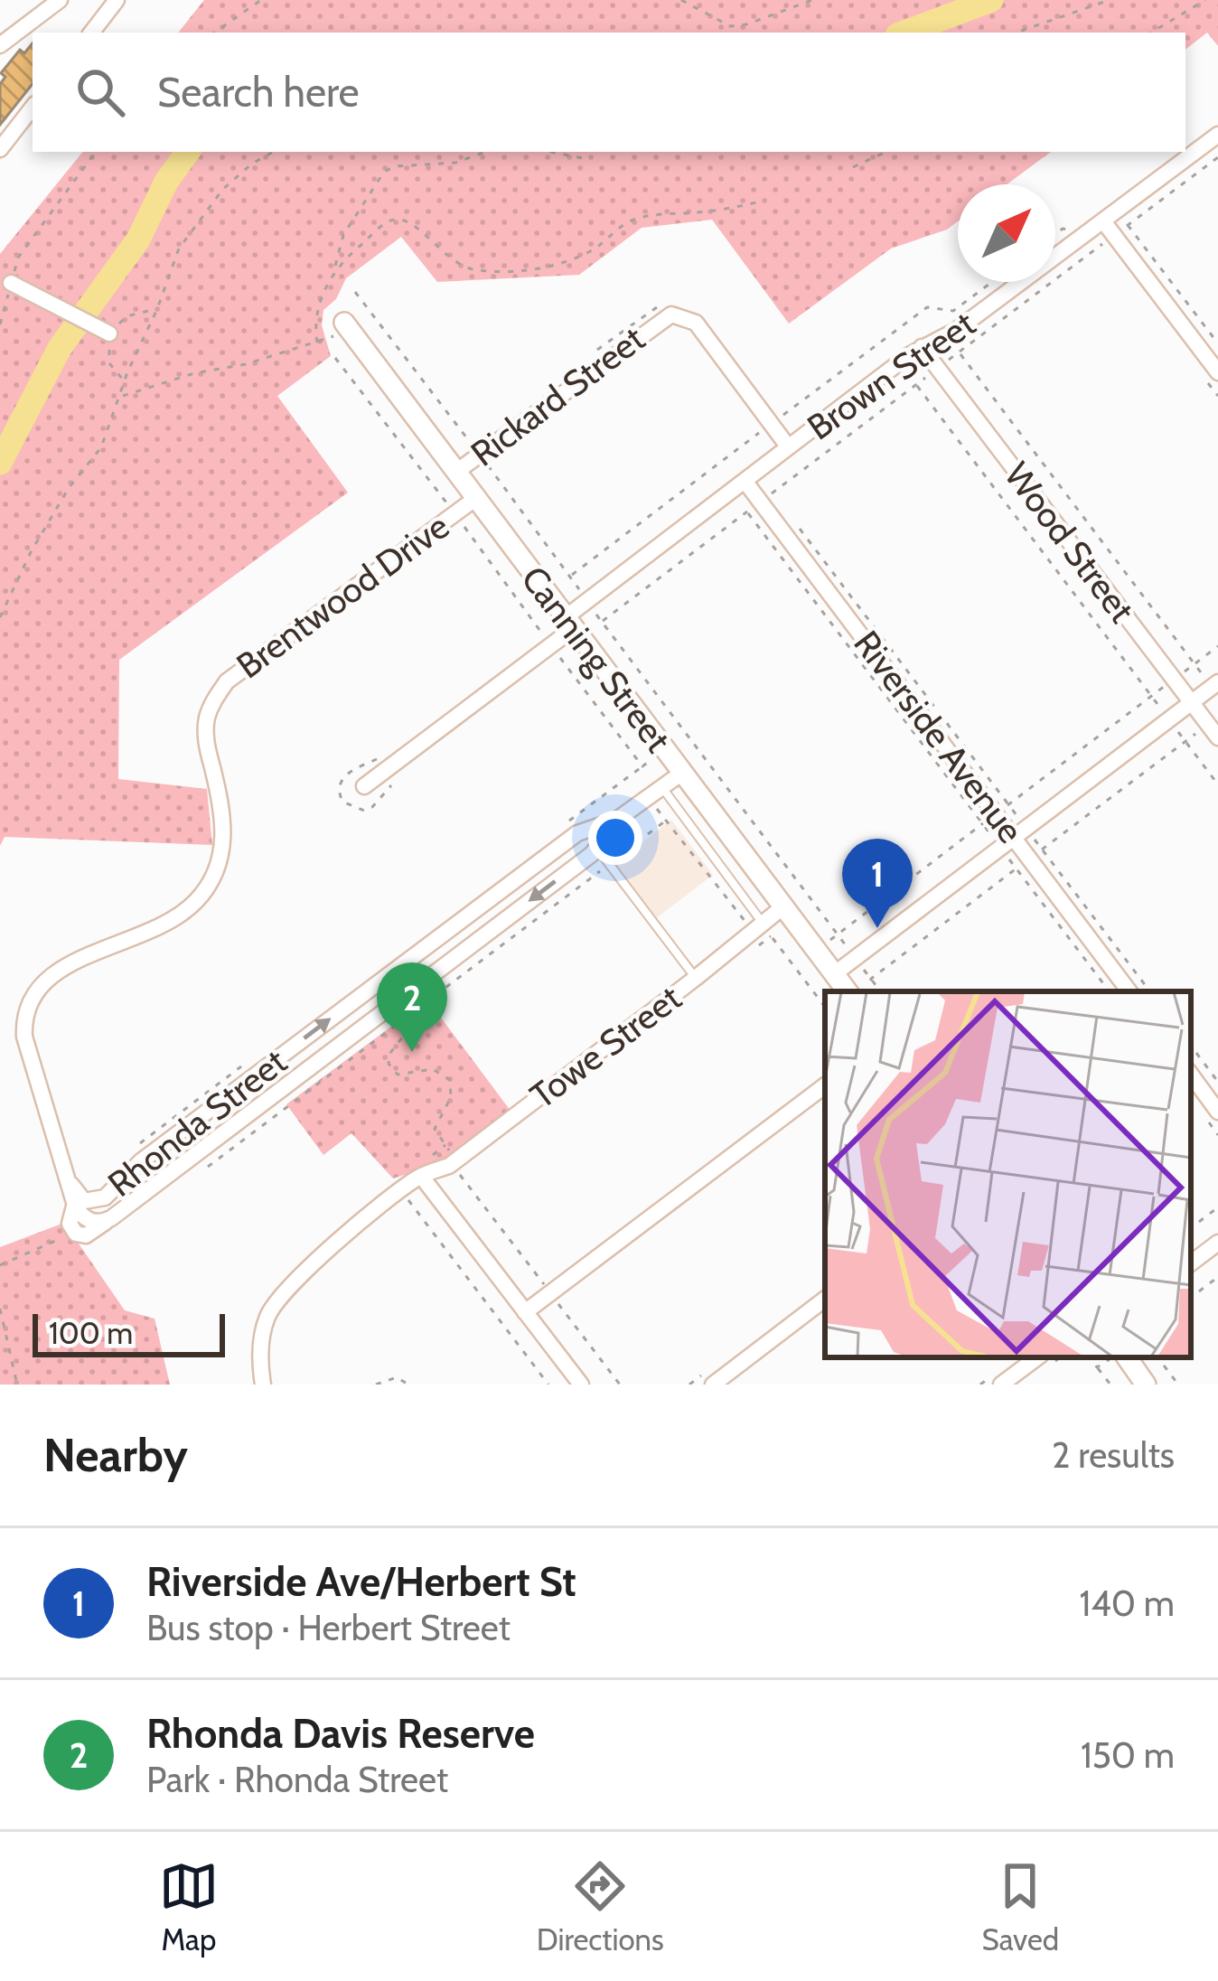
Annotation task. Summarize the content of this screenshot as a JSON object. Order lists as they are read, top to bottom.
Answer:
{
  "streets": {
    "street": [
      "Brown Street",
      "Rickard Street",
      "Wood Street",
      "Brentwood Drive",
      "Canning Street",
      "Riverside Avenue",
      "Towe Street",
      "Rhonda Street"
    ]
  },
  "crossings": [
    ["Brown Street", "Rickard Street"],
    ["Brown Street", "Wood Street"],
    ["Brown Street", "Canning Street"],
    ["Brown Street", "Riverside Avenue"],
    ["Rickard Street", "Brentwood Drive"],
    ["Rickard Street", "Canning Street"],
    ["Brentwood Drive", "Canning Street"],
    ["Brentwood Drive", "Rhonda Street"],
    ["Canning Street", "Towe Street"],
    ["Canning Street", "Rhonda Street"]
  ],
  "scale_bar": "100 m",
  "north": "top right",
  "page": {
    "search": "Search here",
    "pins": ["1", "2"],
    "scale": "100 m",
    "heading": ["Nearby", "2 results"],
    "list": [
      {
        "mark": "1",
        "name": "Riverside Ave/Herbert St",
        "note": "Bus stop · Herbert Street",
        "value": "140 m"
      },
      {
        "mark": "2",
        "name": "Rhonda Davis Reserve",
        "note": "Park · Rhonda Street",
        "value": "150 m"
      }
    ],
    "nav": ["Map", "Directions", "Saved"]
  }
}
